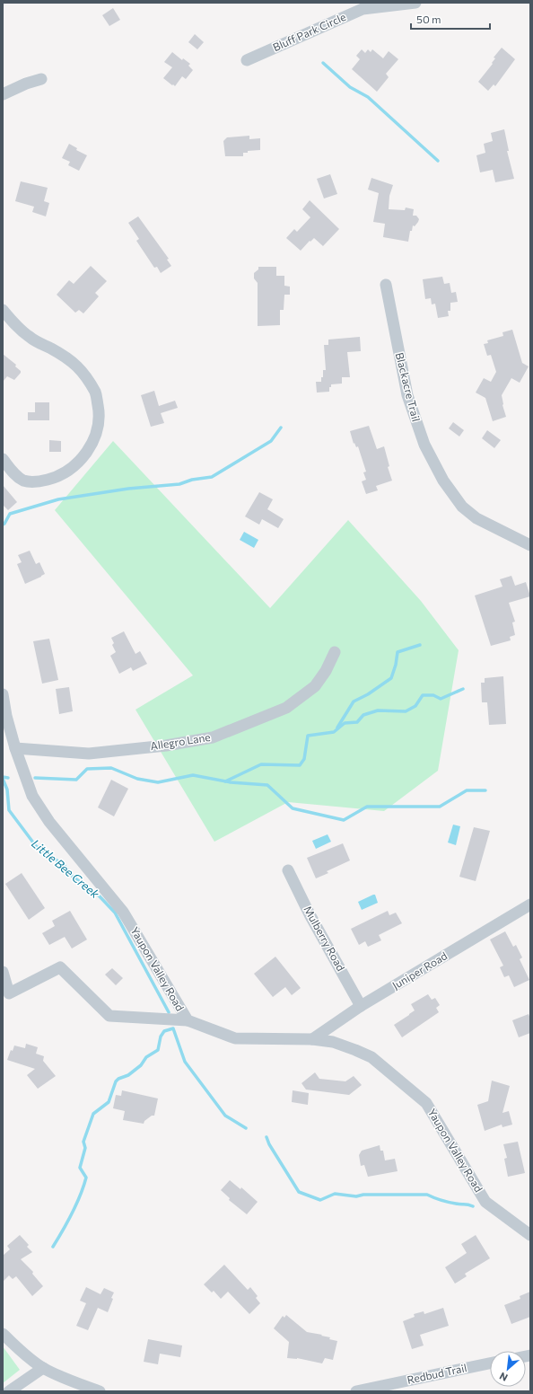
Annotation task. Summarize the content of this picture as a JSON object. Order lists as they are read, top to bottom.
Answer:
{
  "streets": {
    "street": [
      "Bluff Park Circle",
      "Blackacre Trail",
      "Allegro Lane",
      "Mulberry Road",
      "Yaupon Valley Road",
      "Juniper Road",
      "Redbud Trail"
    ]
  },
  "crossings": [
    ["Allegro Lane", "Yaupon Valley Road"],
    ["Mulberry Road", "Juniper Road"],
    ["Yaupon Valley Road", "Juniper Road"]
  ],
  "water": ["Little Bee Creek"],
  "scale_bar": "50 m",
  "north": "bottom left"
}
